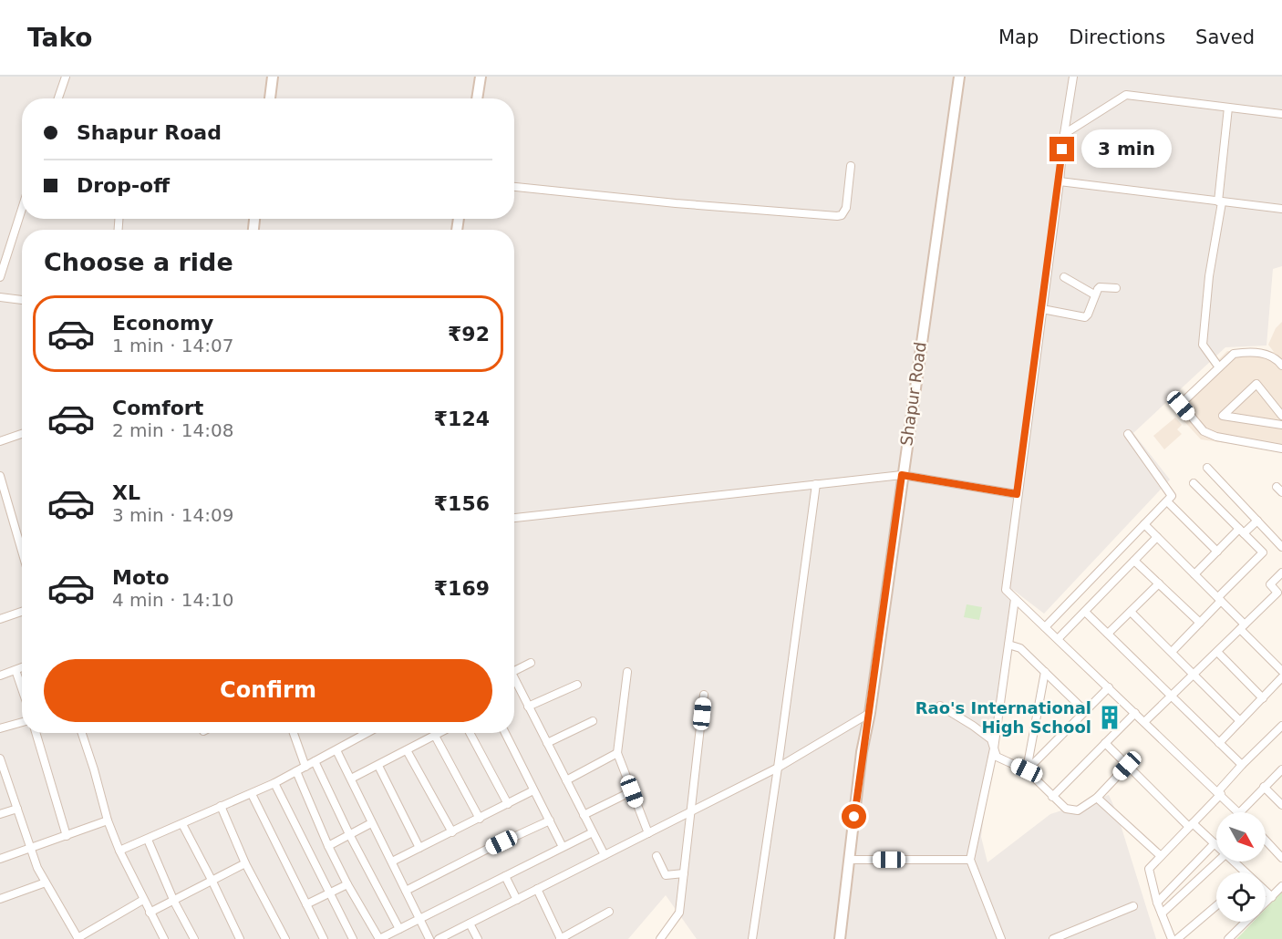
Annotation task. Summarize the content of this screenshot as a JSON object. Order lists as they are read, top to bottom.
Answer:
{
  "streets": {
    "street": ["Shapur Road"]
  },
  "places": {
    "building": ["Rao's International High School"]
  },
  "north": "bottom right",
  "page": {
    "header": "Tako",
    "nav": ["Map", "Directions", "Saved"],
    "banner": ["Shapur Road", "Drop-off"],
    "bubble": "3 min",
    "heading": "Choose a ride",
    "list": [
      {
        "name": "Economy",
        "note": "1 min · 14:07",
        "value": "₹92"
      },
      {
        "name": "Comfort",
        "note": "2 min · 14:08",
        "value": "₹124"
      },
      {
        "name": "XL",
        "note": "3 min · 14:09",
        "value": "₹156"
      },
      {
        "name": "Moto",
        "note": "4 min · 14:10",
        "value": "₹169"
      }
    ],
    "buttons": "Confirm"
  }
}
